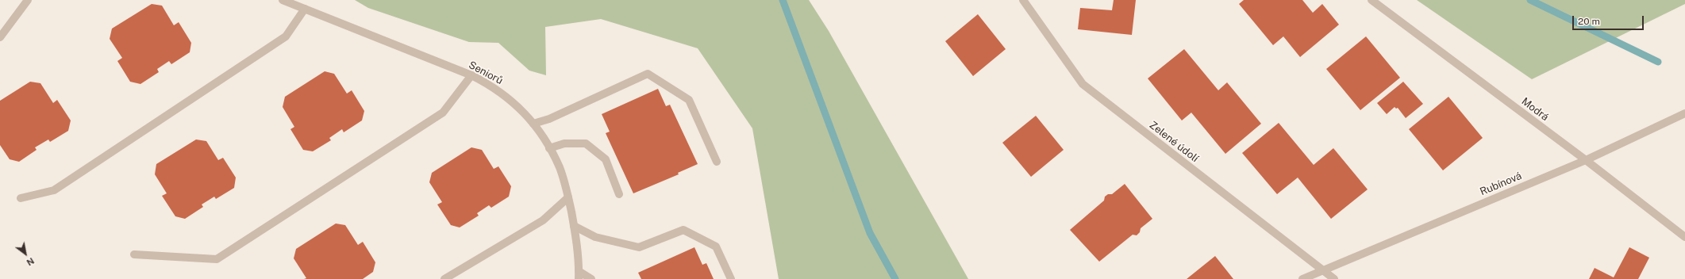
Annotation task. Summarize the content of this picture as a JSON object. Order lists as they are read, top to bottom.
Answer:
{
  "streets": {
    "street": [
      "Seniorů",
      "Modrá",
      "Zelené údolí",
      "Rubínová"
    ]
  },
  "crossings": [
    ["Modrá", "Rubínová"],
    ["Zelené údolí", "Rubínová"]
  ],
  "scale_bar": "20 m",
  "north": "bottom right"
}
